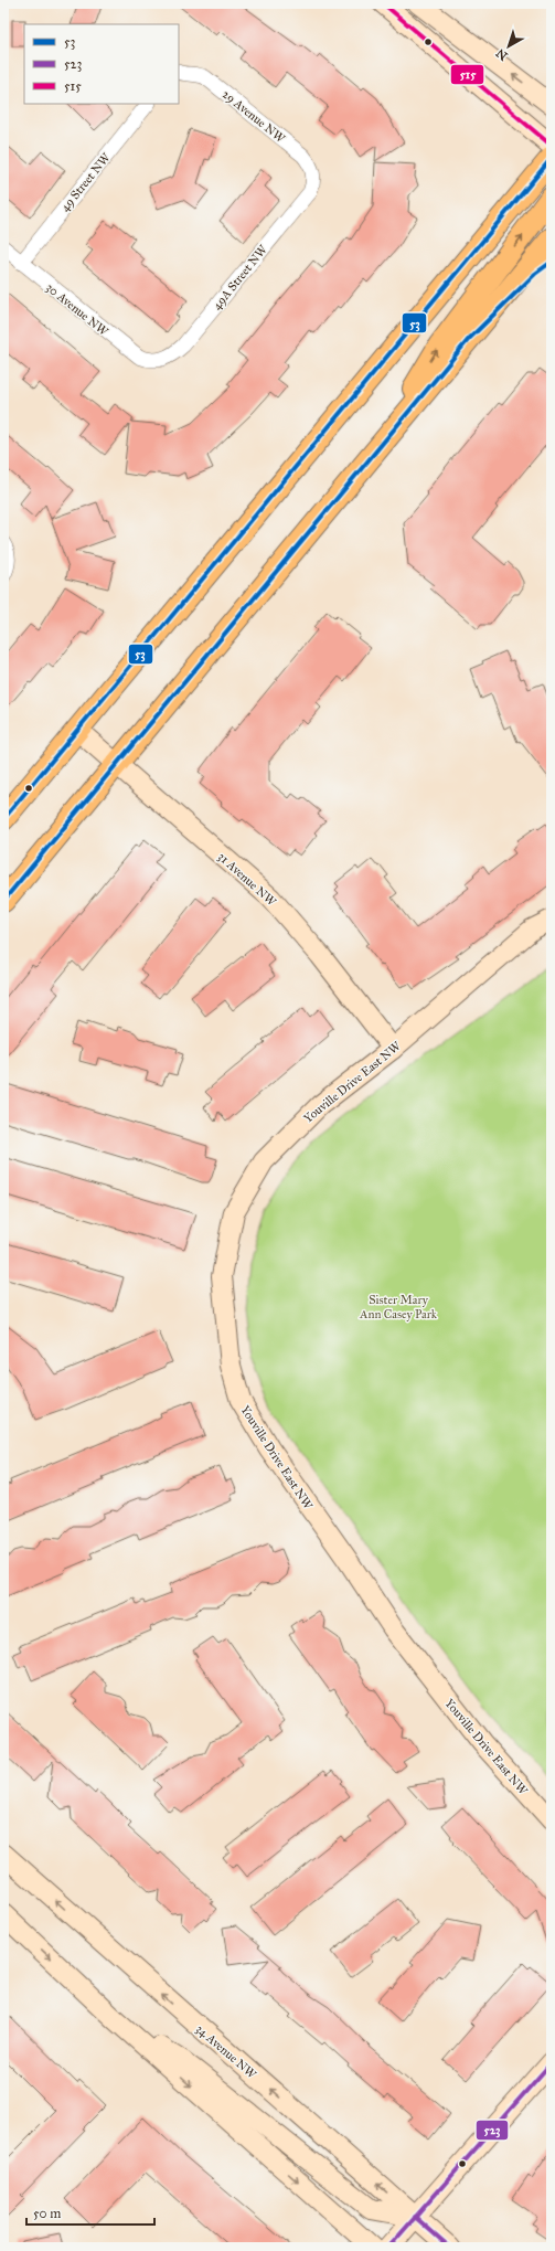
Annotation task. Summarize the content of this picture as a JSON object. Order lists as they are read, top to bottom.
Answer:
{
  "streets": {
    "street": [
      "29 Avenue NW",
      "49 Street NW",
      "49A Street NW",
      "30 Avenue NW",
      "31 Avenue NW",
      "Youville Drive East NW",
      "34 Avenue NW"
    ]
  },
  "crossings": [
    ["29 Avenue NW", "49A Street NW"],
    ["49 Street NW", "30 Avenue NW"],
    ["49A Street NW", "30 Avenue NW"],
    ["31 Avenue NW", "Youville Drive East NW"]
  ],
  "parks": ["Sister Mary Ann Casey Park"],
  "lines": ["transit line 515", "transit line 53", "transit line 523"],
  "legend": ["53", "523", "515"],
  "scale_bar": "50 m",
  "north": "bottom left"
}
